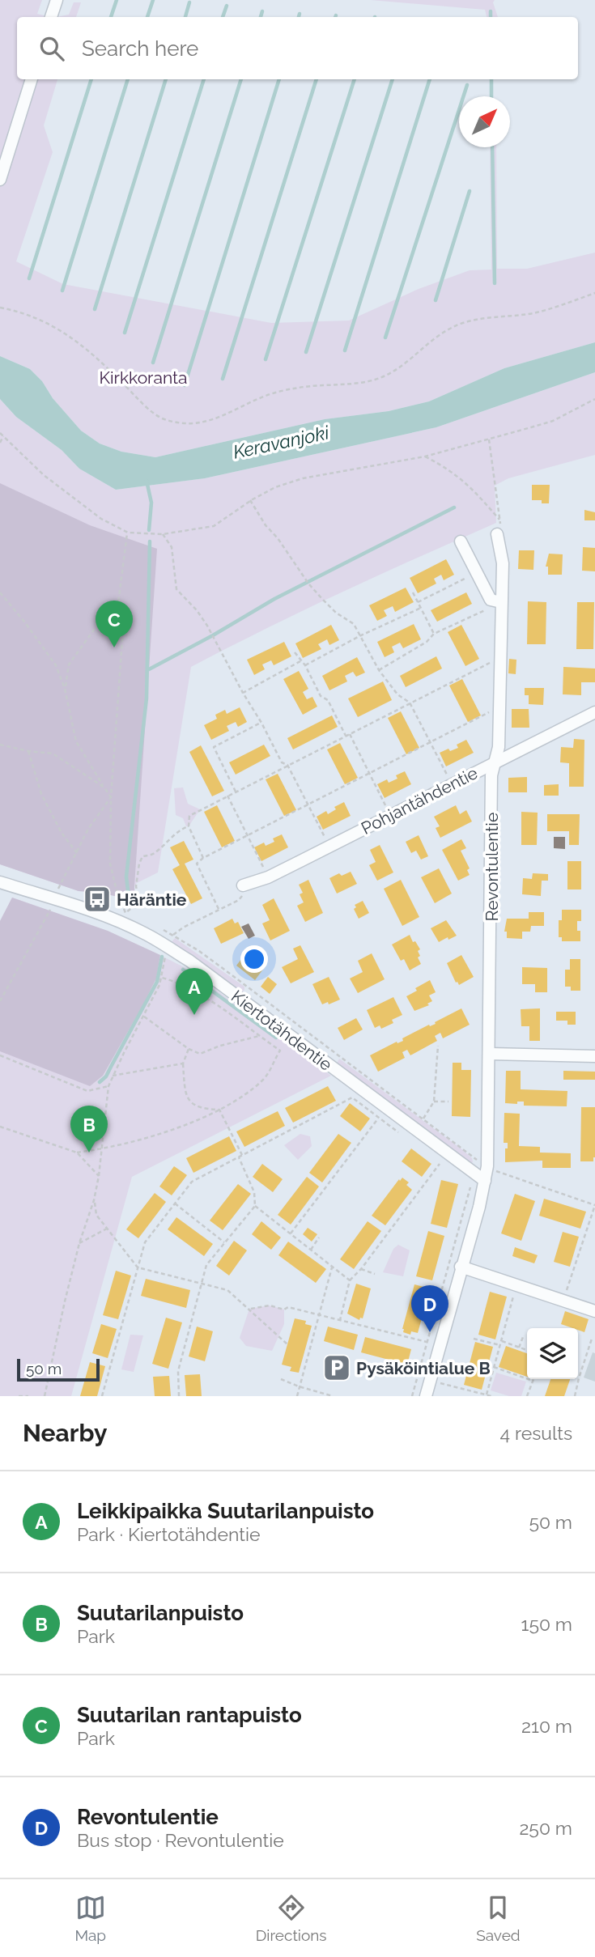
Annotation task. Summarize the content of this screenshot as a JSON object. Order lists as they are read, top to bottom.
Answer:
{
  "streets": {
    "street": ["Pohjantähdentie", "Revontulentie", "Kiertotähdentie"]
  },
  "crossings": [
    ["Pohjantähdentie", "Revontulentie"],
    ["Revontulentie", "Kiertotähdentie"]
  ],
  "water": ["Keravanjoki"],
  "parks": ["Kirkkoranta"],
  "places": {
    "bus stop": ["Häräntie"],
    "parking": ["Pysäköintialue B"]
  },
  "scale_bar": "50 m",
  "north": "top right",
  "page": {
    "search": "Search here",
    "pins": [
      "C",
      "A",
      "B",
      "D"
    ],
    "scale": "50 m",
    "heading": ["Nearby", "4 results"],
    "list": [
      {
        "mark": "A",
        "name": "Leikkipaikka Suutarilanpuisto",
        "note": "Park · Kiertotähdentie",
        "value": "50 m"
      },
      {
        "mark": "B",
        "name": "Suutarilanpuisto",
        "note": "Park",
        "value": "150 m"
      },
      {
        "mark": "C",
        "name": "Suutarilan rantapuisto",
        "note": "Park",
        "value": "210 m"
      },
      {
        "mark": "D",
        "name": "Revontulentie",
        "note": "Bus stop · Revontulentie",
        "value": "250 m"
      }
    ],
    "nav": ["Map", "Directions", "Saved"]
  }
}
